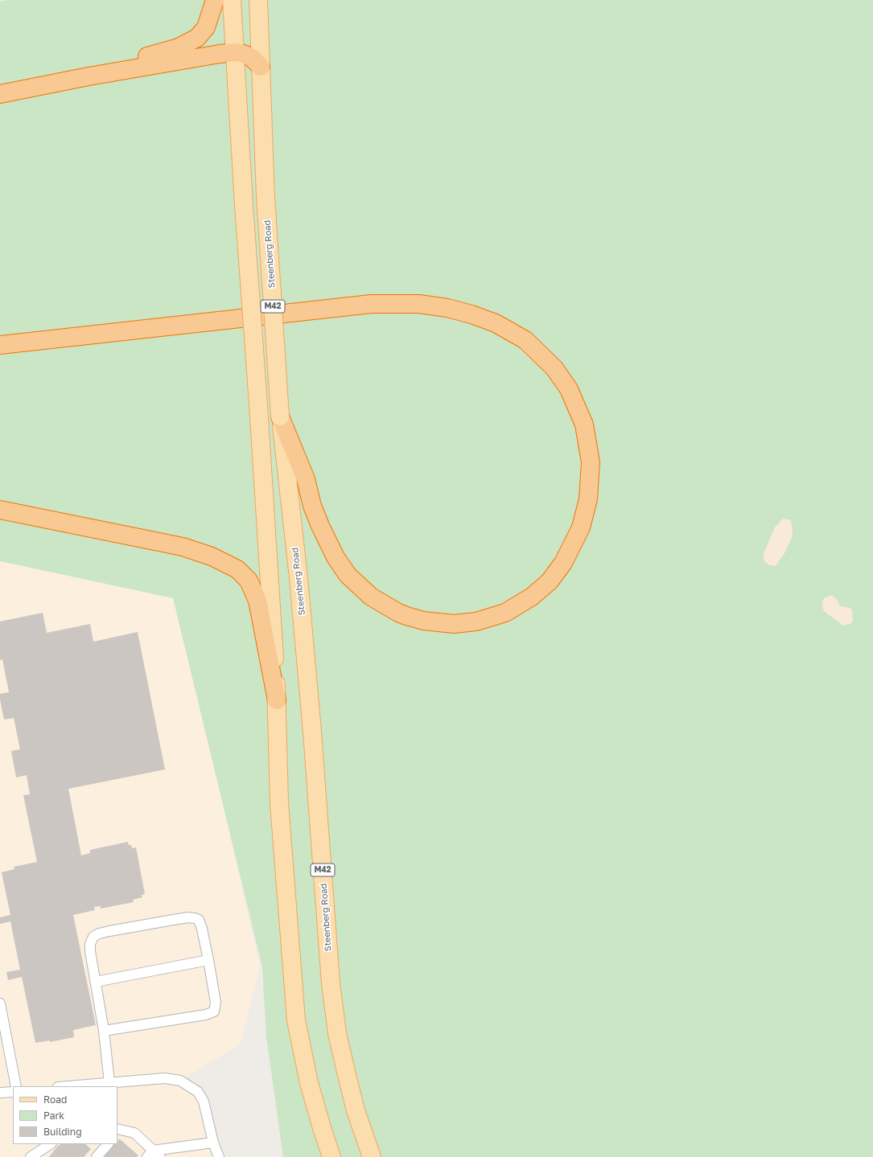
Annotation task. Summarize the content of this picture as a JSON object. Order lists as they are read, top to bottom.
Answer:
{
  "streets": {
    "main road": ["Steenberg Road", "M42"]
  },
  "legend": ["Road", "Park", "Building"]
}
